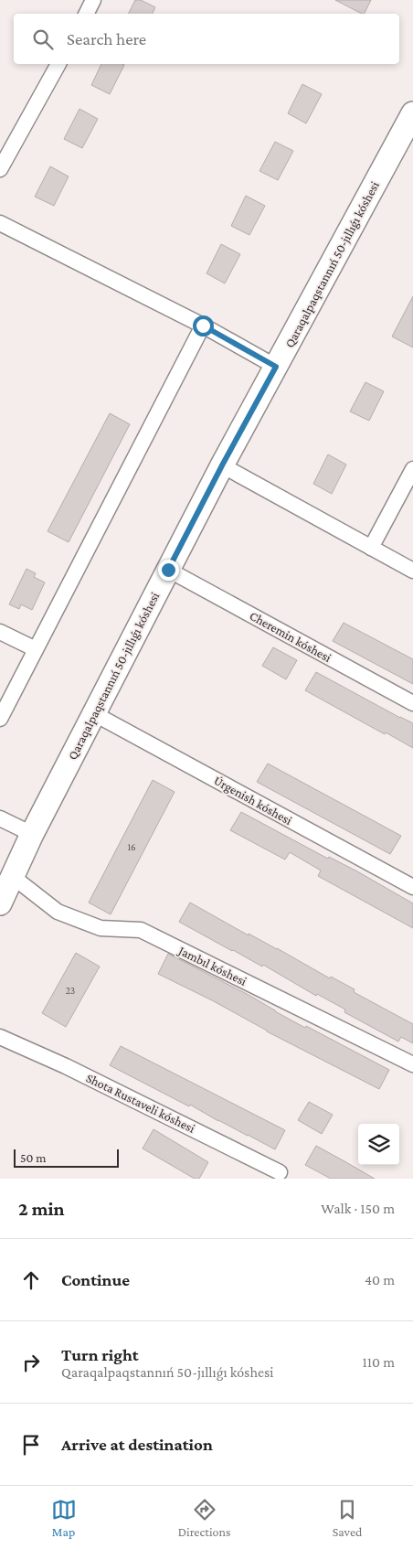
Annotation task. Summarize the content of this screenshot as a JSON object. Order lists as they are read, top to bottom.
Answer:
{
  "streets": {
    "main road": ["Qaraqalpaqstannıń 50-jıllıǵı kóshesi"],
    "street": [
      "Cheremin kóshesi",
      "Úrgenish kóshesi",
      "Jambıl kóshesi",
      "Shota Rustaveli kóshesi"
    ]
  },
  "crossings": [
    ["Qaraqalpaqstannıń 50-jıllıǵı kóshesi", "Cheremin kóshesi"],
    ["Qaraqalpaqstannıń 50-jıllıǵı kóshesi", "Úrgenish kóshesi"],
    ["Qaraqalpaqstannıń 50-jıllıǵı kóshesi", "Jambıl kóshesi"]
  ],
  "house_numbers": ["16", "23"],
  "scale_bar": "50 m",
  "page": {
    "search": "Search here",
    "scale": "50 m",
    "heading": ["2 min", "Walk · 150 m"],
    "list": [
      ["Continue", "40 m"],
      ["Turn right", "Qaraqalpaqstannıń 50-jıllıǵı kóshesi", "110 m"],
      "Arrive at destination"
    ],
    "nav": ["Map", "Directions", "Saved"]
  }
}
